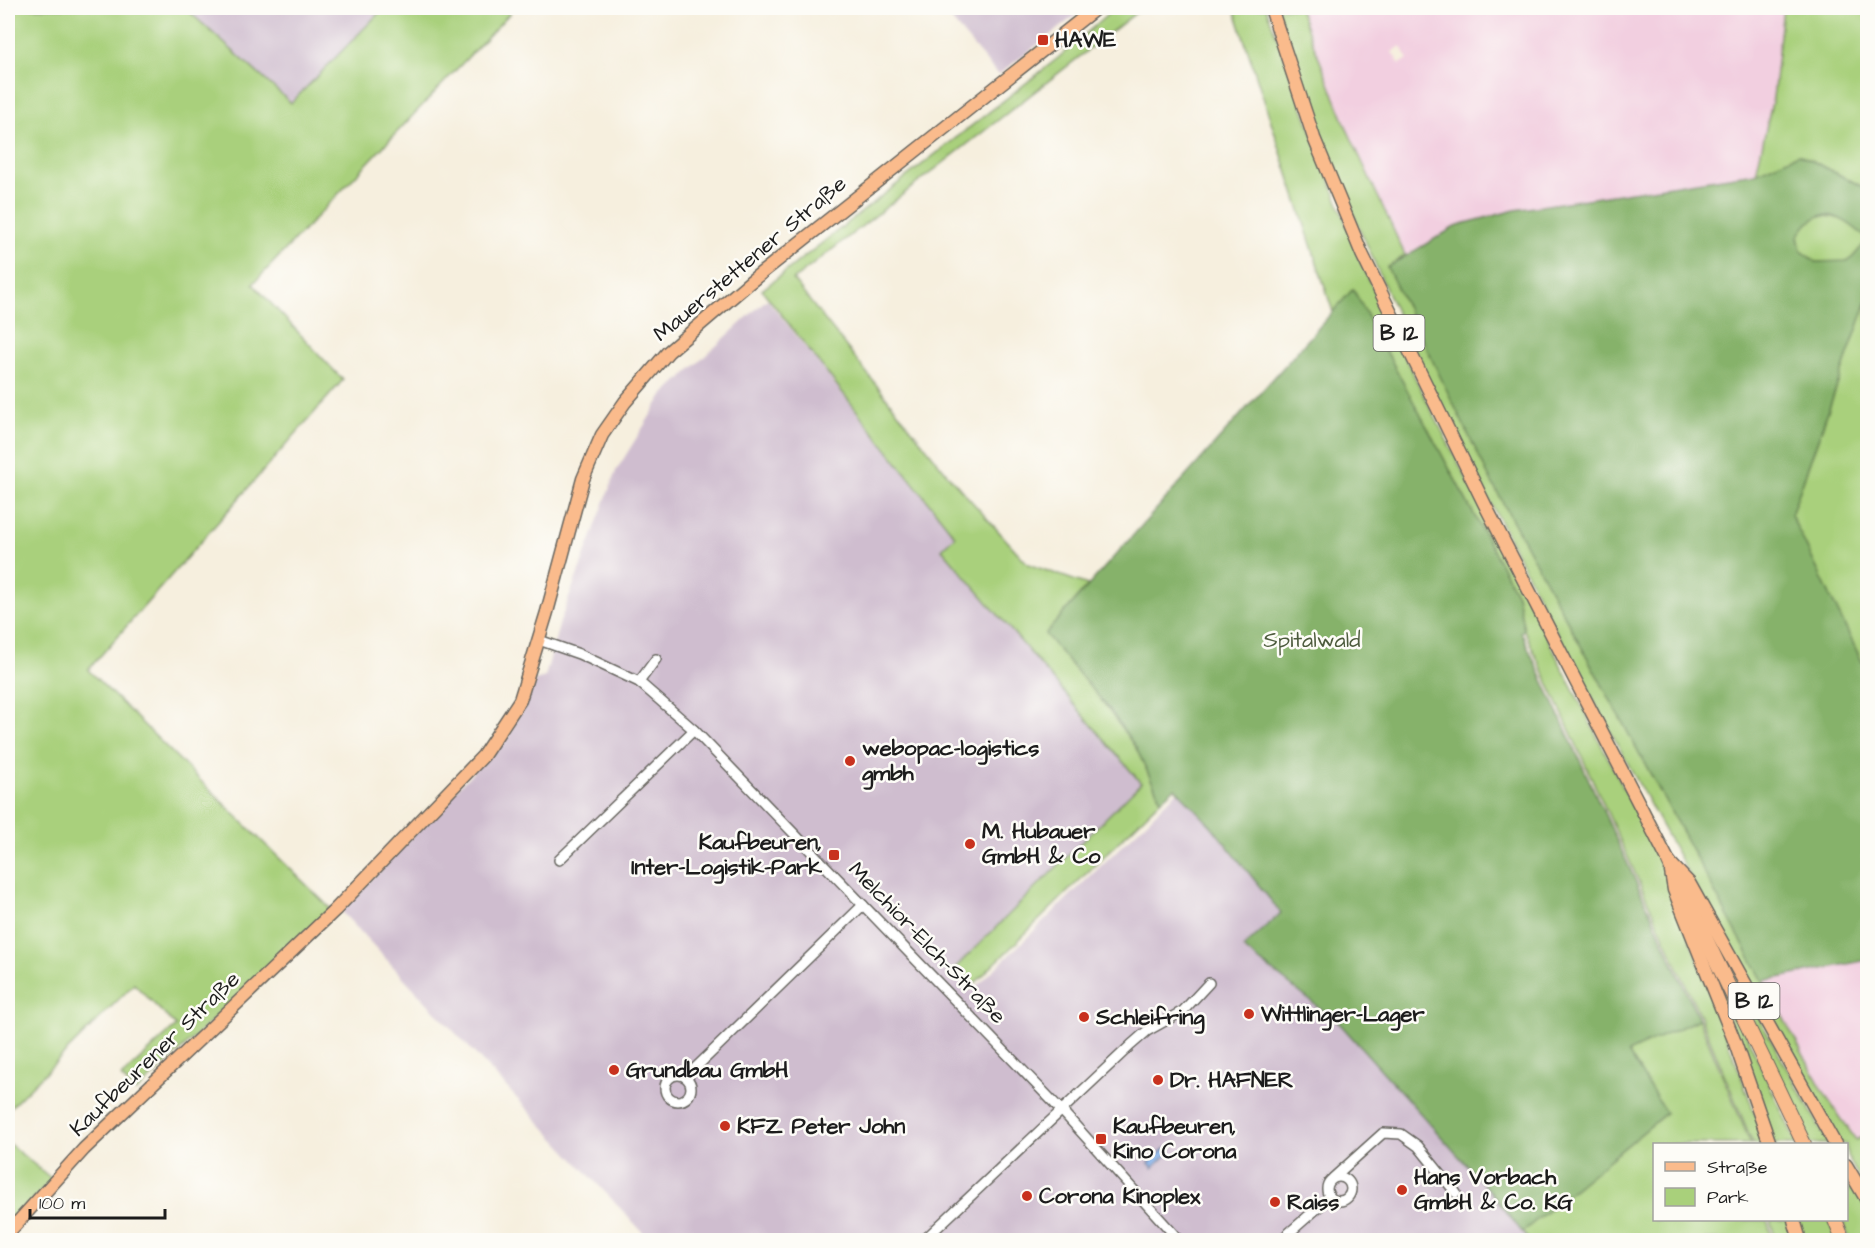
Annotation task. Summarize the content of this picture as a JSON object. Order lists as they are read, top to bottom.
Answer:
{
  "streets": {
    "highway": ["B 12"],
    "main road": ["Mauerstettener Straße", "Kaufbeurener Straße"],
    "street": ["Melchior-Elch-Straße"]
  },
  "crossings": [
    ["Mauerstettener Straße", "Melchior-Elch-Straße"],
    ["Mauerstettener Straße", "Kaufbeurener Straße"]
  ],
  "parks": ["Spitalwald"],
  "places": {
    "transit": ["HAWE", "Kaufbeuren, Inter-Logistik-Park", "Kaufbeuren, Kino Corona"],
    "other": [
      "webopac-logistics gmbh",
      "M. Hubauer GmbH & Co",
      "Wittlinger-Lager",
      "Schleifring",
      "Grundbau GmbH",
      "Dr. HAFNER",
      "KFZ Peter John",
      "Hans Vorbach GmbH & Co. KG",
      "Corona Kinoplex",
      "Raiss"
    ]
  },
  "legend": ["Straße", "Park"],
  "scale_bar": "100 m"
}
